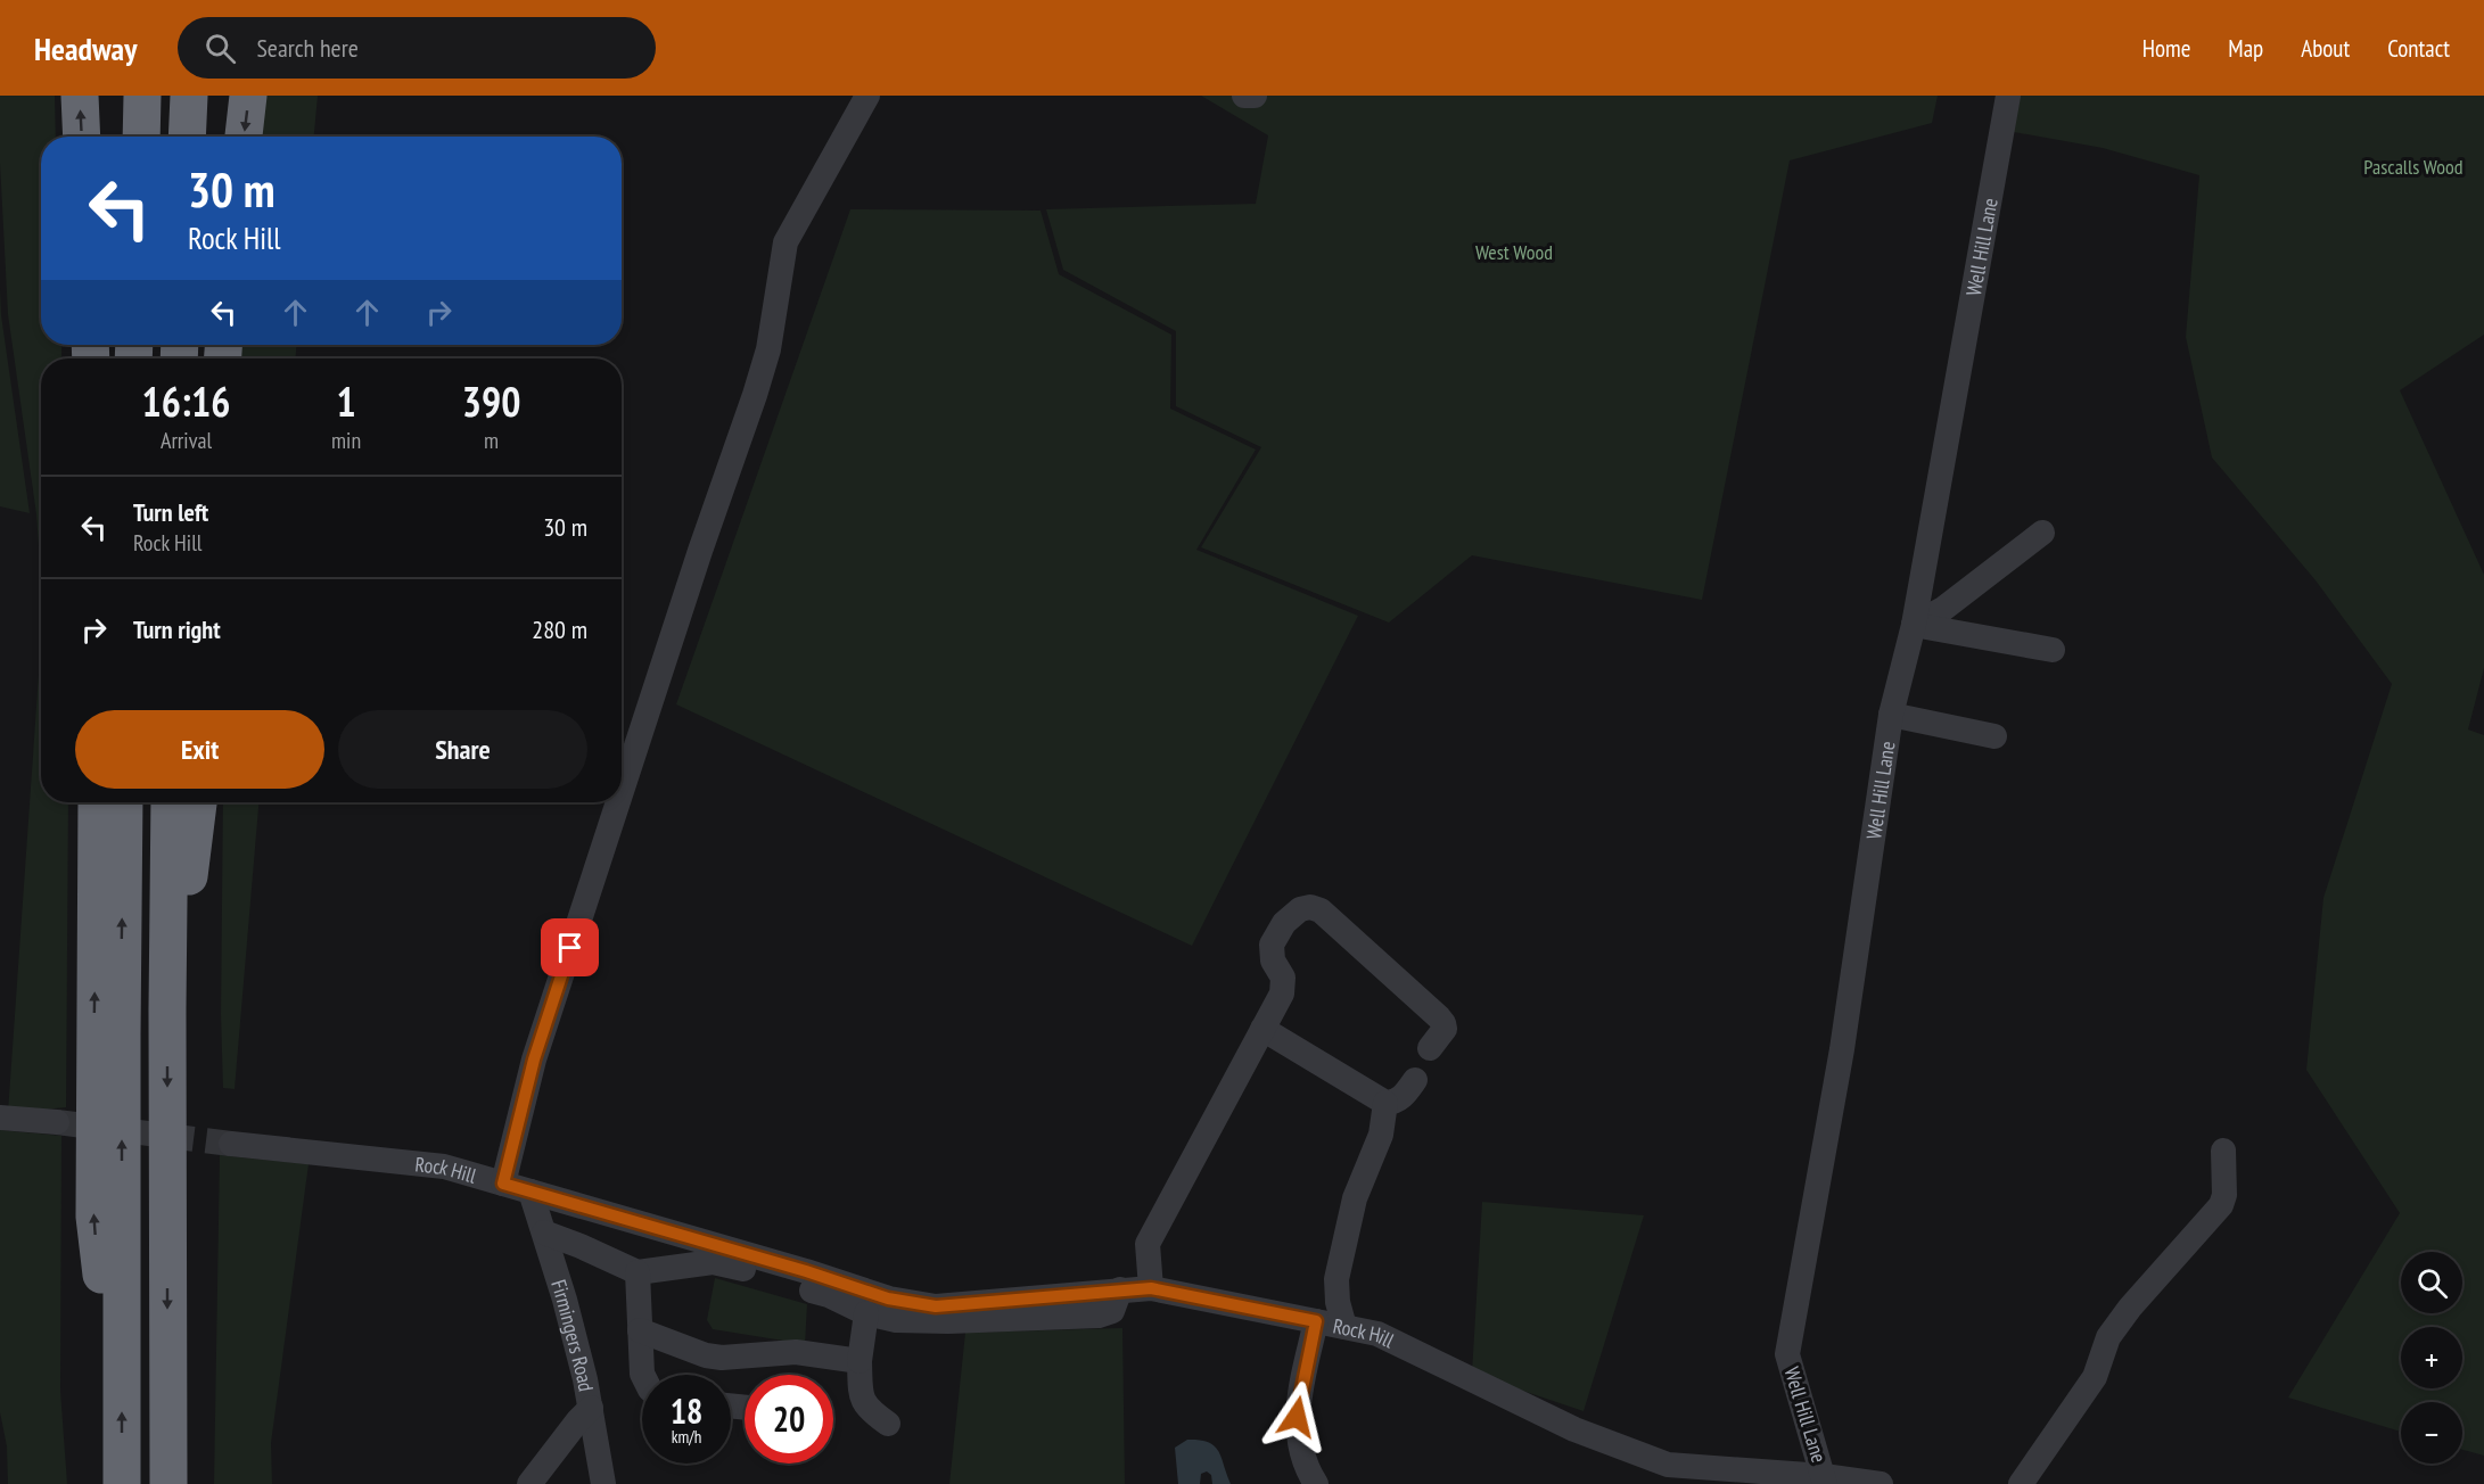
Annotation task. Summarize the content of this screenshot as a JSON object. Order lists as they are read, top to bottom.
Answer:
{
  "streets": {
    "street": ["Well Hill Lane", "Rock Hill", "Firmingers Road"]
  },
  "crossings": [
    ["Well Hill Lane", "Rock Hill"],
    ["Rock Hill", "Firmingers Road"]
  ],
  "parks": ["Pascalls Wood", "West Wood"],
  "page": {
    "header": "Headway",
    "search": "Search here",
    "nav": [
      "Home",
      "Map",
      "About",
      "Contact"
    ],
    "turn": ["30 m", "Rock Hill"],
    "eta": [
      "16:16",
      "Arrival",
      "1",
      "min",
      "390",
      "m"
    ],
    "list": [
      {
        "name": "Turn left",
        "note": "Rock Hill",
        "value": "30 m"
      },
      {
        "name": "Turn right",
        "value": "280 m"
      }
    ],
    "buttons": ["Exit", "Share"],
    "map_buttons": ["+", "−"],
    "speed": "18 km/h",
    "limit": "20"
  }
}
